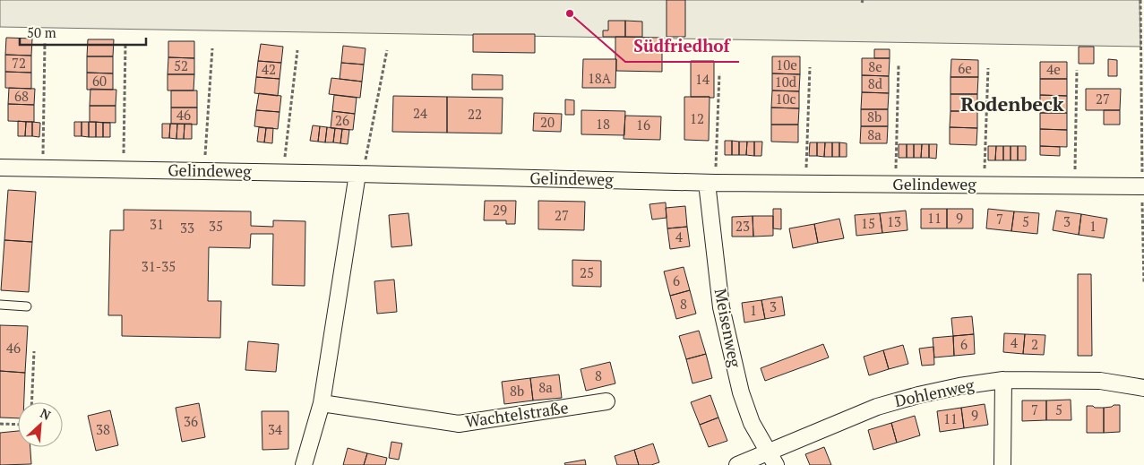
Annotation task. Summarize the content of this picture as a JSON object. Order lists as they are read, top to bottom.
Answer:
{
  "streets": {
    "street": [
      "Gelindeweg",
      "Meisenweg",
      "Dohlenweg",
      "Wachtelstraße"
    ]
  },
  "crossings": [
    ["Gelindeweg", "Meisenweg"],
    ["Meisenweg", "Dohlenweg"]
  ],
  "districts": ["Rodenbeck"],
  "places": ["Südfriedhof"],
  "house_numbers": [
    "72",
    "10e",
    "52",
    "8e",
    "6e",
    "42",
    "4e",
    "18A",
    "14",
    "60",
    "10d",
    "8d",
    "68",
    "10c",
    "27",
    "24",
    "22",
    "46",
    "8b",
    "12",
    "26",
    "20",
    "18",
    "16",
    "8a",
    "29",
    "27",
    "11",
    "9",
    "7",
    "13",
    "5",
    "3",
    "15",
    "31",
    "35",
    "23",
    "1",
    "33",
    "4",
    "31-35",
    "25",
    "6",
    "8",
    "3",
    "1",
    "4",
    "6",
    "2",
    "46",
    "8",
    "8a",
    "8b",
    "7",
    "5",
    "9",
    "11",
    "36",
    "38",
    "34"
  ],
  "scale_bar": "50 m",
  "north": "top right"
}
